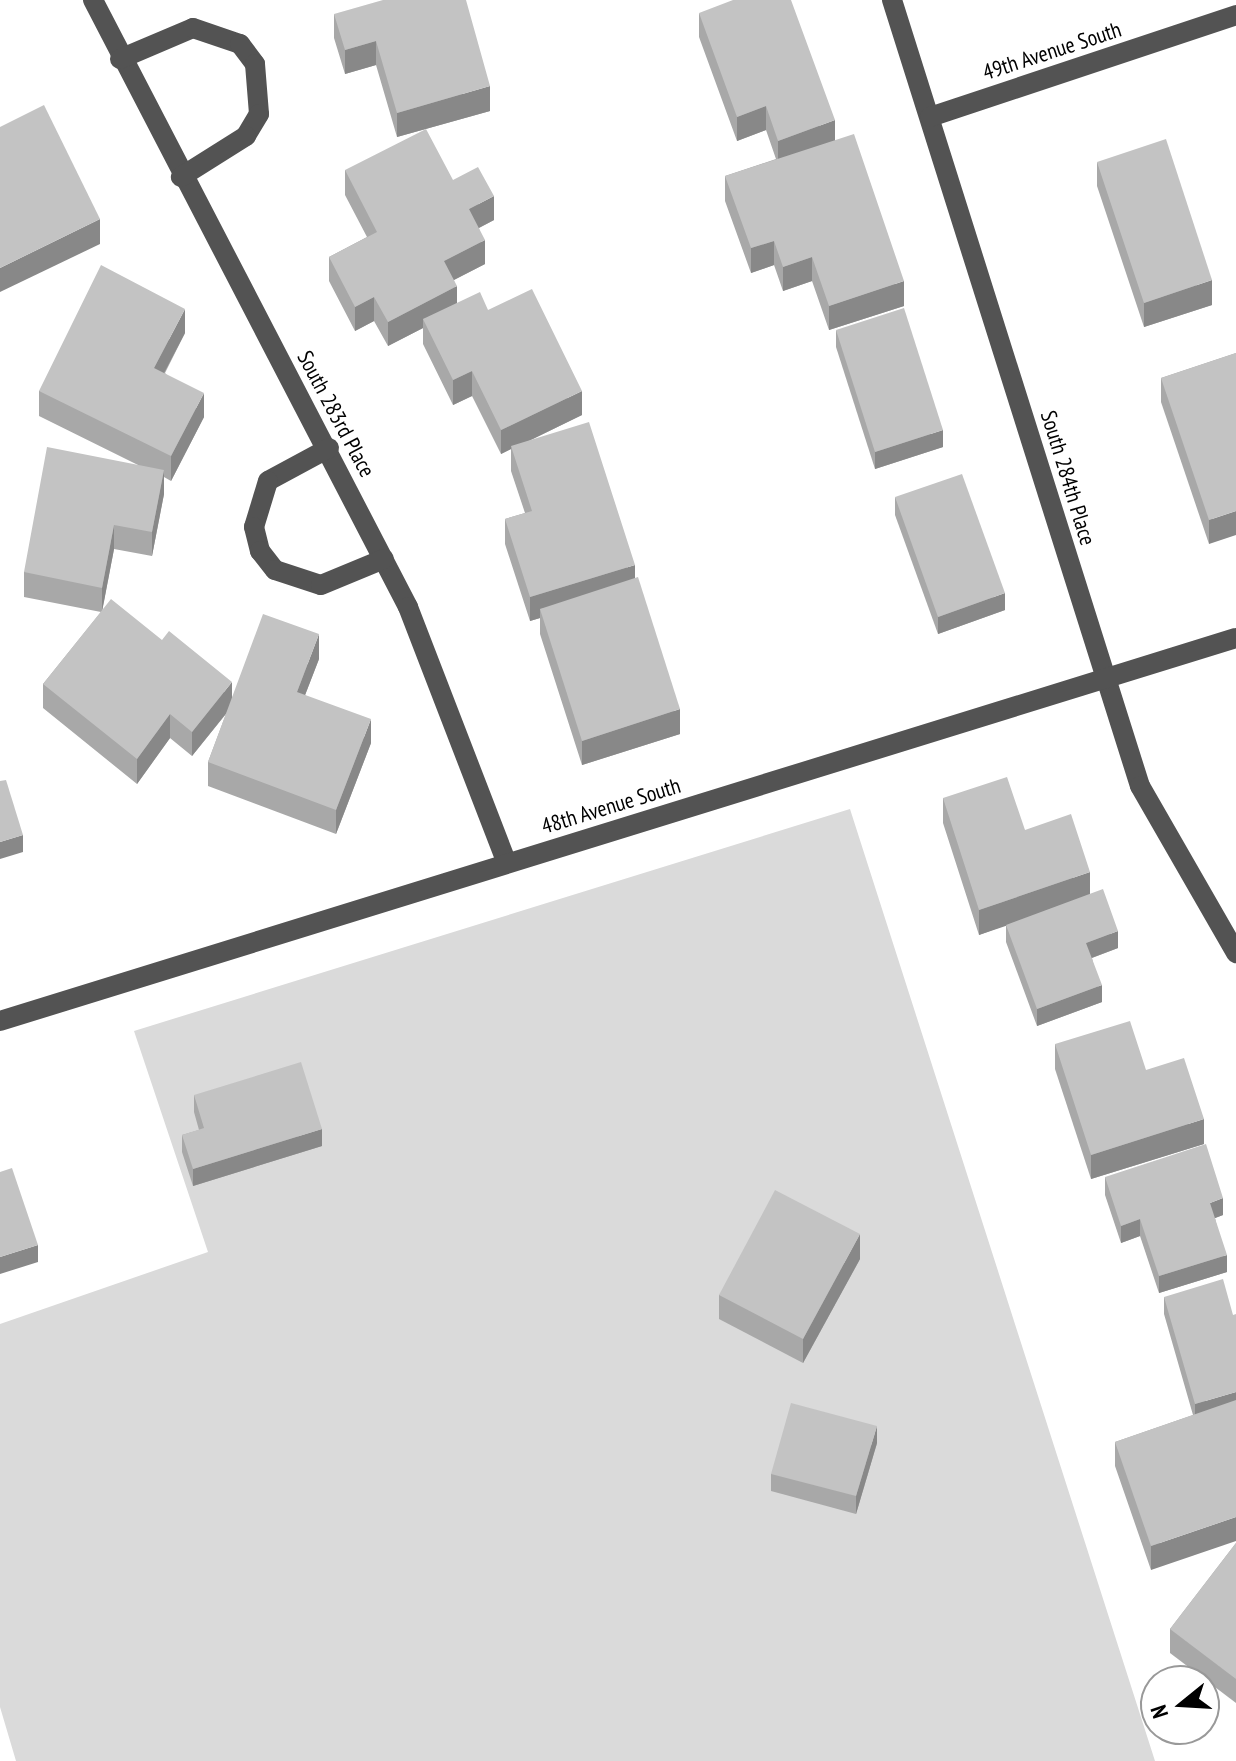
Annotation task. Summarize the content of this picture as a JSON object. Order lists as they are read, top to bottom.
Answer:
{
  "streets": {
    "street": [
      "49th Avenue South",
      "South 283rd Place",
      "South 284th Place",
      "48th Avenue South"
    ]
  },
  "crossings": [
    ["49th Avenue South", "South 284th Place"],
    ["South 283rd Place", "48th Avenue South"],
    ["South 284th Place", "48th Avenue South"]
  ],
  "north": "left"
}
